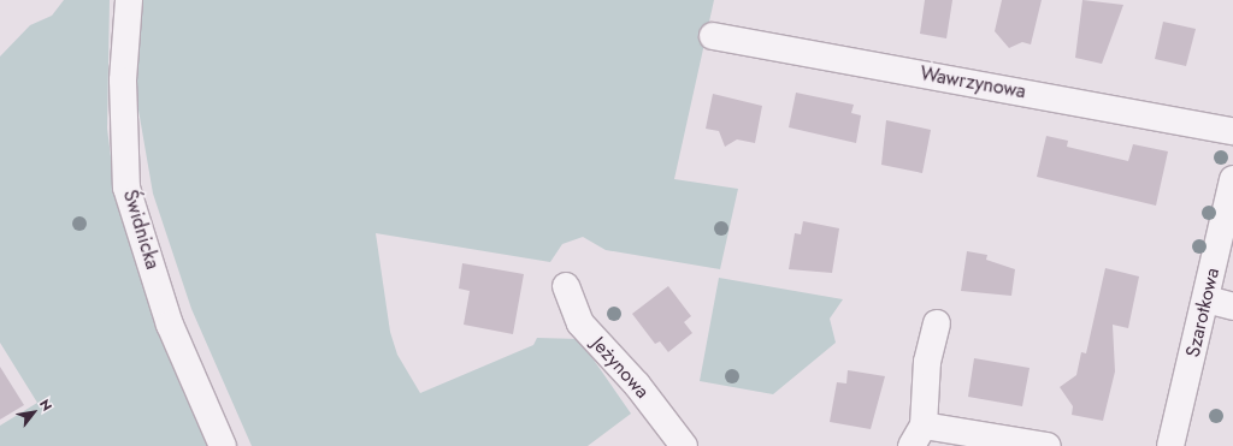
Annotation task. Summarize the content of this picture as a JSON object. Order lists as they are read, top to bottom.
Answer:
{
  "streets": {
    "street": [
      "Wawrzynowa",
      "Świdnicka",
      "Szarotkowa",
      "Jeżynowa"
    ]
  },
  "north": "top right"
}
